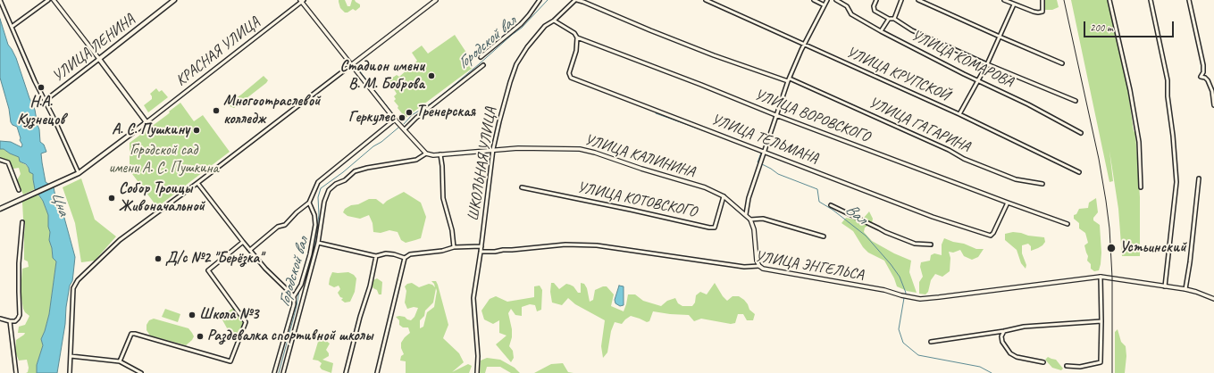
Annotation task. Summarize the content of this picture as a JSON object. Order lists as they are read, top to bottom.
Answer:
{
  "streets": {
    "main road": ["УЛИЦА ЛЕНИНА"],
    "street": [
      "КРАСНАЯ УЛИЦА",
      "УЛИЦА КОМАРОВА",
      "УЛИЦА КРУПСКОЙ",
      "УЛИЦА ВОРОВСКОГО",
      "УЛИЦА ГАГАРИНА",
      "УЛИЦА ТЕЛЬМАНА",
      "УЛИЦА КАЛИНИНА",
      "ШКОЛЬНАЯ УЛИЦА",
      "УЛИЦА КОТОВСКОГО",
      "УЛИЦА ЭНГЕЛЬСА"
    ]
  },
  "crossings": [
    ["УЛИЦА ВОРОВСКОГО", "УЛИЦА ТЕЛЬМАНА"],
    ["УЛИЦА ВОРОВСКОГО", "ШКОЛЬНАЯ УЛИЦА"],
    ["УЛИЦА ГАГАРИНА", "ШКОЛЬНАЯ УЛИЦА"],
    ["УЛИЦА КАЛИНИНА", "ШКОЛЬНАЯ УЛИЦА"],
    ["УЛИЦА КАЛИНИНА", "УЛИЦА КОТОВСКОГО"],
    ["УЛИЦА КАЛИНИНА", "УЛИЦА ЭНГЕЛЬСА"],
    ["ШКОЛЬНАЯ УЛИЦА", "УЛИЦА ЭНГЕЛЬСА"]
  ],
  "water": ["Городской вал", "Цна", "Вал"],
  "parks": ["Городской сад имени А. С. Пушкина"],
  "places": [
    "Стадион имени В. М. Боброва",
    "Н.А. Кузнецов",
    "Многоотраслевой колледж",
    "Тренерская",
    "Геркулес",
    "А. С. Пушкину",
    "Собор Троицы Живоначальной",
    "Устьинский",
    "Д/с №2 \"Берёзка\"",
    "Школа №3",
    "Раздевалка спортивной школы"
  ],
  "scale_bar": "200 m"
}
